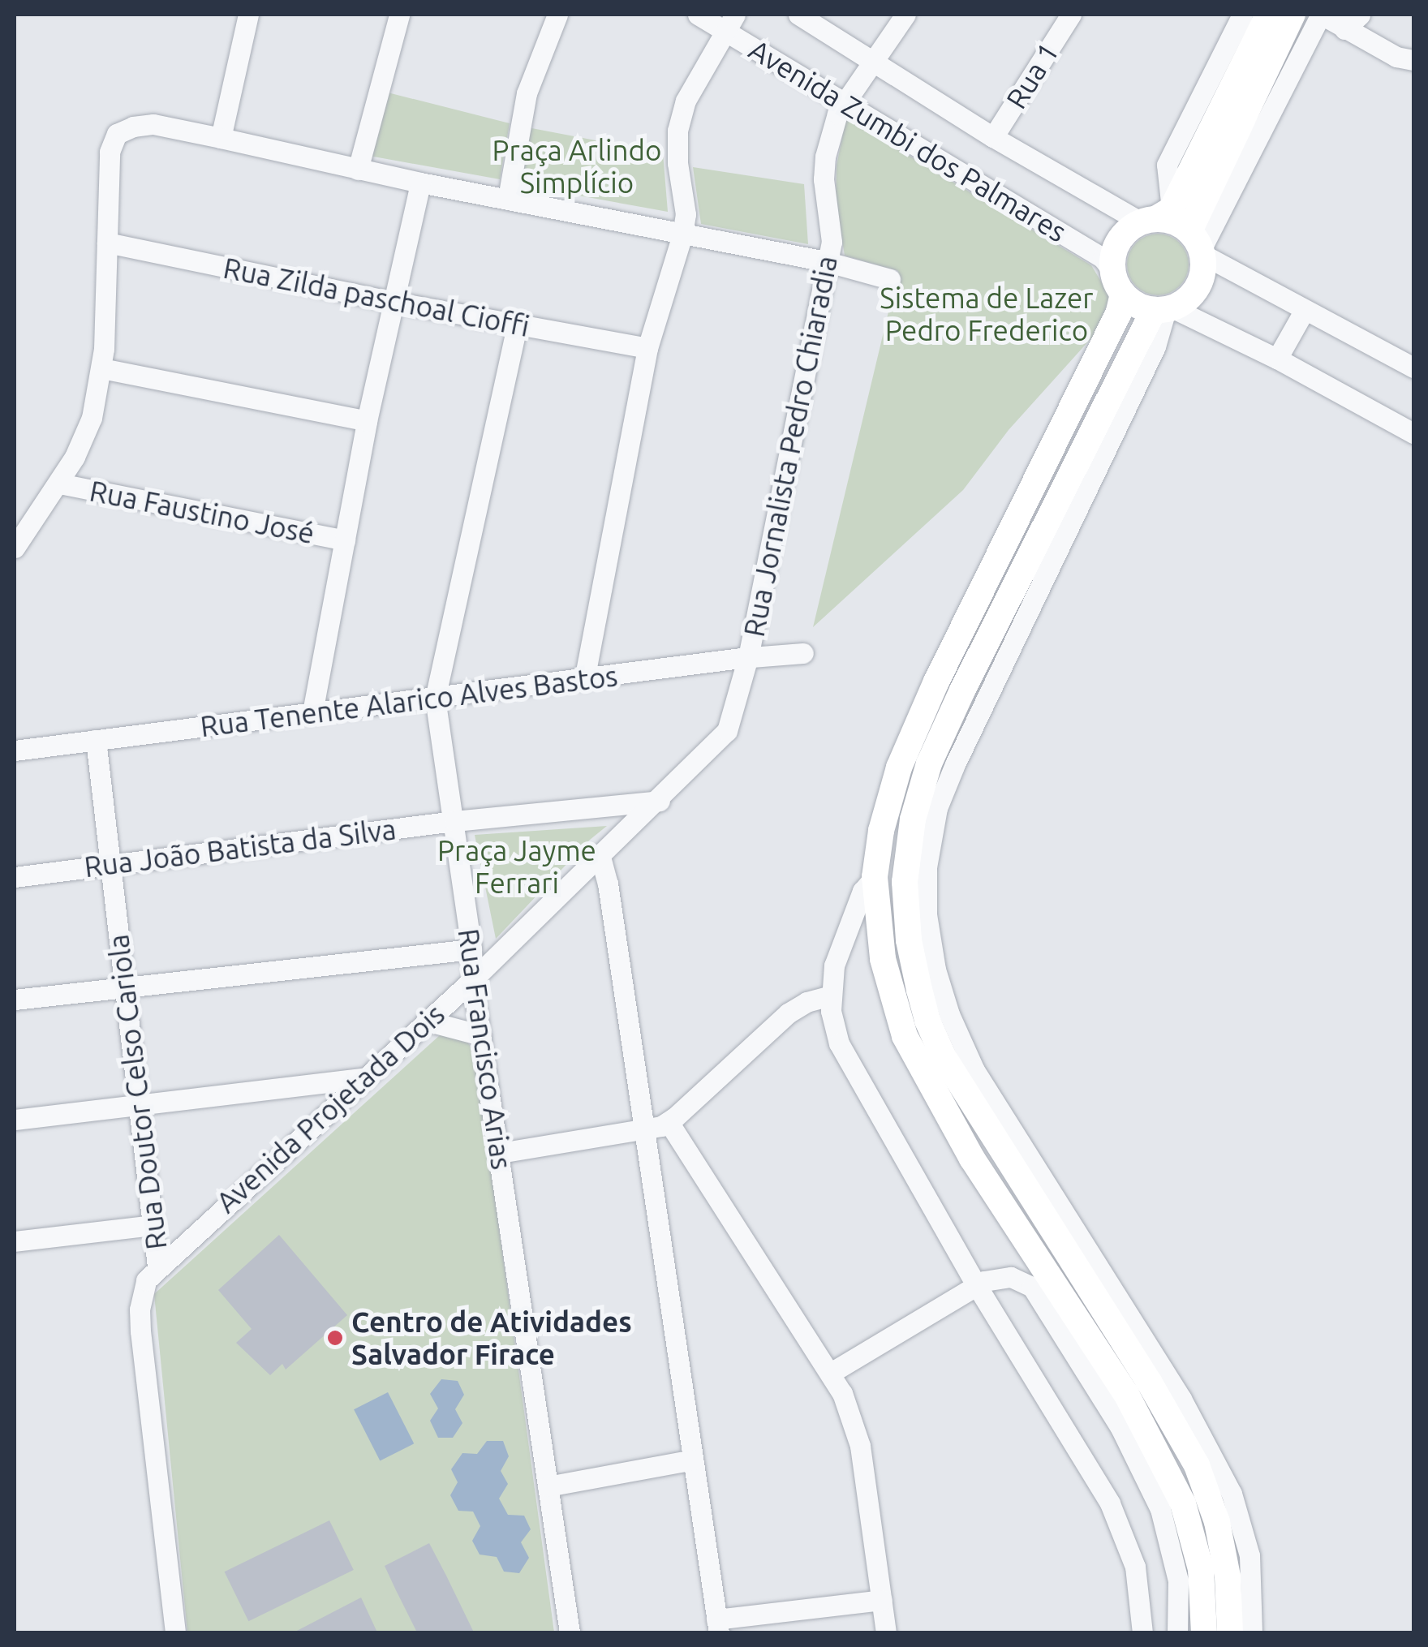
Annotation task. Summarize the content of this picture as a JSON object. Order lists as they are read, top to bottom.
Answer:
{
  "streets": {
    "street": [
      "Rua 1",
      "Avenida Zumbi dos Palmares",
      "Rua Zilda paschoal Cioffi",
      "Rua Jornalista Pedro Chiaradia",
      "Rua Faustino José",
      "Rua Tenente Alarico Alves Bastos",
      "Rua João Batista da Silva",
      "Rua Francisco Arias",
      "Rua Doutor Celso Cariola",
      "Avenida Projetada Dois"
    ]
  },
  "crossings": [
    ["Rua 1", "Avenida Zumbi dos Palmares"],
    ["Avenida Zumbi dos Palmares", "Rua Jornalista Pedro Chiaradia"],
    ["Rua Zilda paschoal Cioffi", "Rua Francisco Arias"],
    ["Rua Jornalista Pedro Chiaradia", "Rua Tenente Alarico Alves Bastos"],
    ["Rua Jornalista Pedro Chiaradia", "Avenida Projetada Dois"],
    ["Rua Tenente Alarico Alves Bastos", "Rua Francisco Arias"],
    ["Rua Tenente Alarico Alves Bastos", "Rua Doutor Celso Cariola"],
    ["Rua Tenente Alarico Alves Bastos", "Avenida Projetada Dois"],
    ["Rua João Batista da Silva", "Rua Francisco Arias"],
    ["Rua João Batista da Silva", "Rua Doutor Celso Cariola"],
    ["Rua João Batista da Silva", "Avenida Projetada Dois"],
    ["Rua Francisco Arias", "Avenida Projetada Dois"],
    ["Rua Doutor Celso Cariola", "Avenida Projetada Dois"]
  ],
  "parks": ["Praça Arlindo Simplício", "Sistema de Lazer Pedro Frederico", "Praça Jayme Ferrari"],
  "places": ["Centro de Atividades Salvador Firace"]
}
